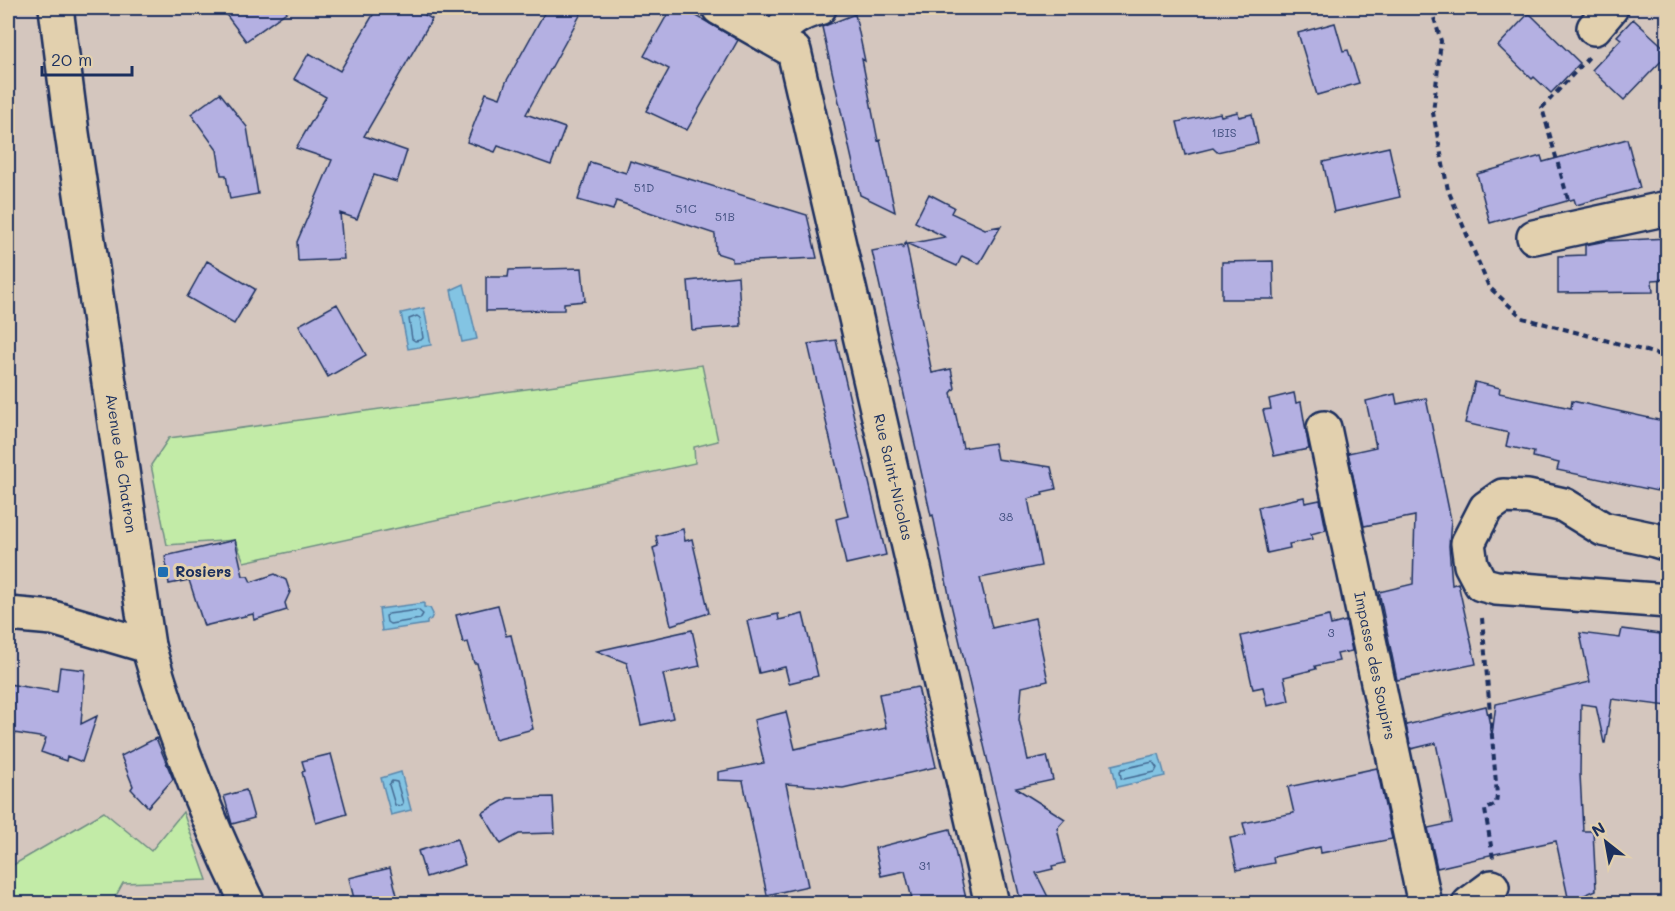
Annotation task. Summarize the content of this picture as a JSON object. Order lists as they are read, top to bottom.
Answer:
{
  "streets": {
    "street": ["Avenue de Chatron", "Rue Saint-Nicolas", "Impasse des Soupirs"]
  },
  "places": {
    "transit": ["Rosiers"]
  },
  "house_numbers": [
    "1BIS",
    "51D",
    "51C",
    "51B",
    "38",
    "3",
    "31"
  ],
  "scale_bar": "20 m",
  "north": "top left"
}
